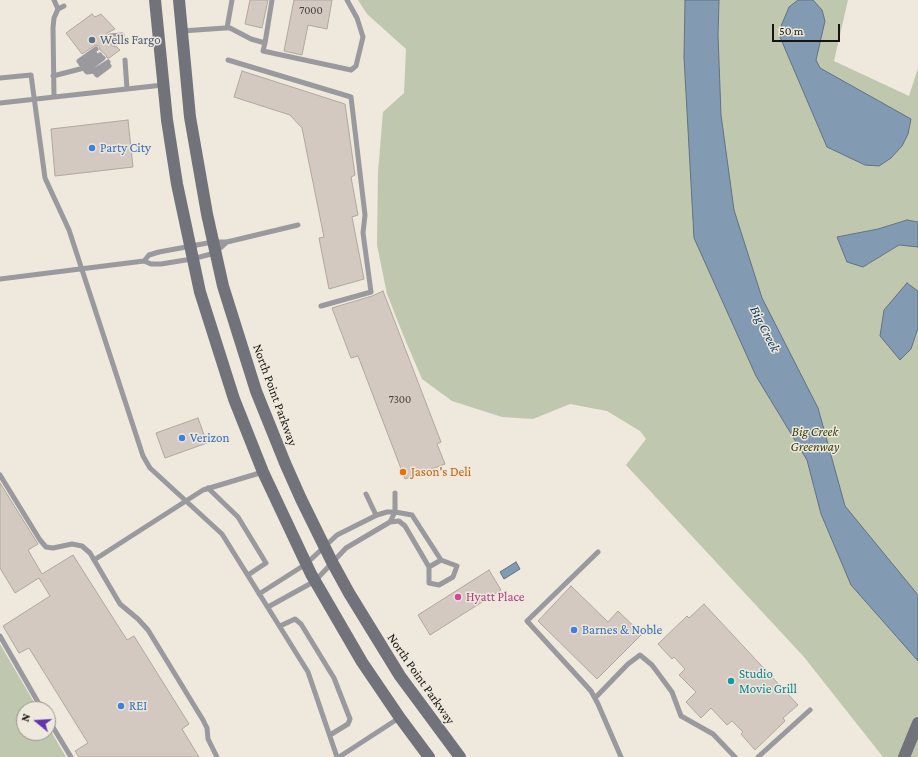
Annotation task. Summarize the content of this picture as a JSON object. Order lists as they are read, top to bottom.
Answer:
{
  "streets": {
    "street": ["North Point Parkway"]
  },
  "water": ["Big Creek"],
  "parks": ["Big Creek Greenway"],
  "places": [
    "Wells Fargo",
    "Party City",
    "Verizon",
    "Jason's Deli",
    "Hyatt Place",
    "Barnes & Noble",
    "Studio Movie Grill",
    "REI"
  ],
  "house_numbers": ["7000", "7300"],
  "scale_bar": "50 m",
  "north": "left"
}
